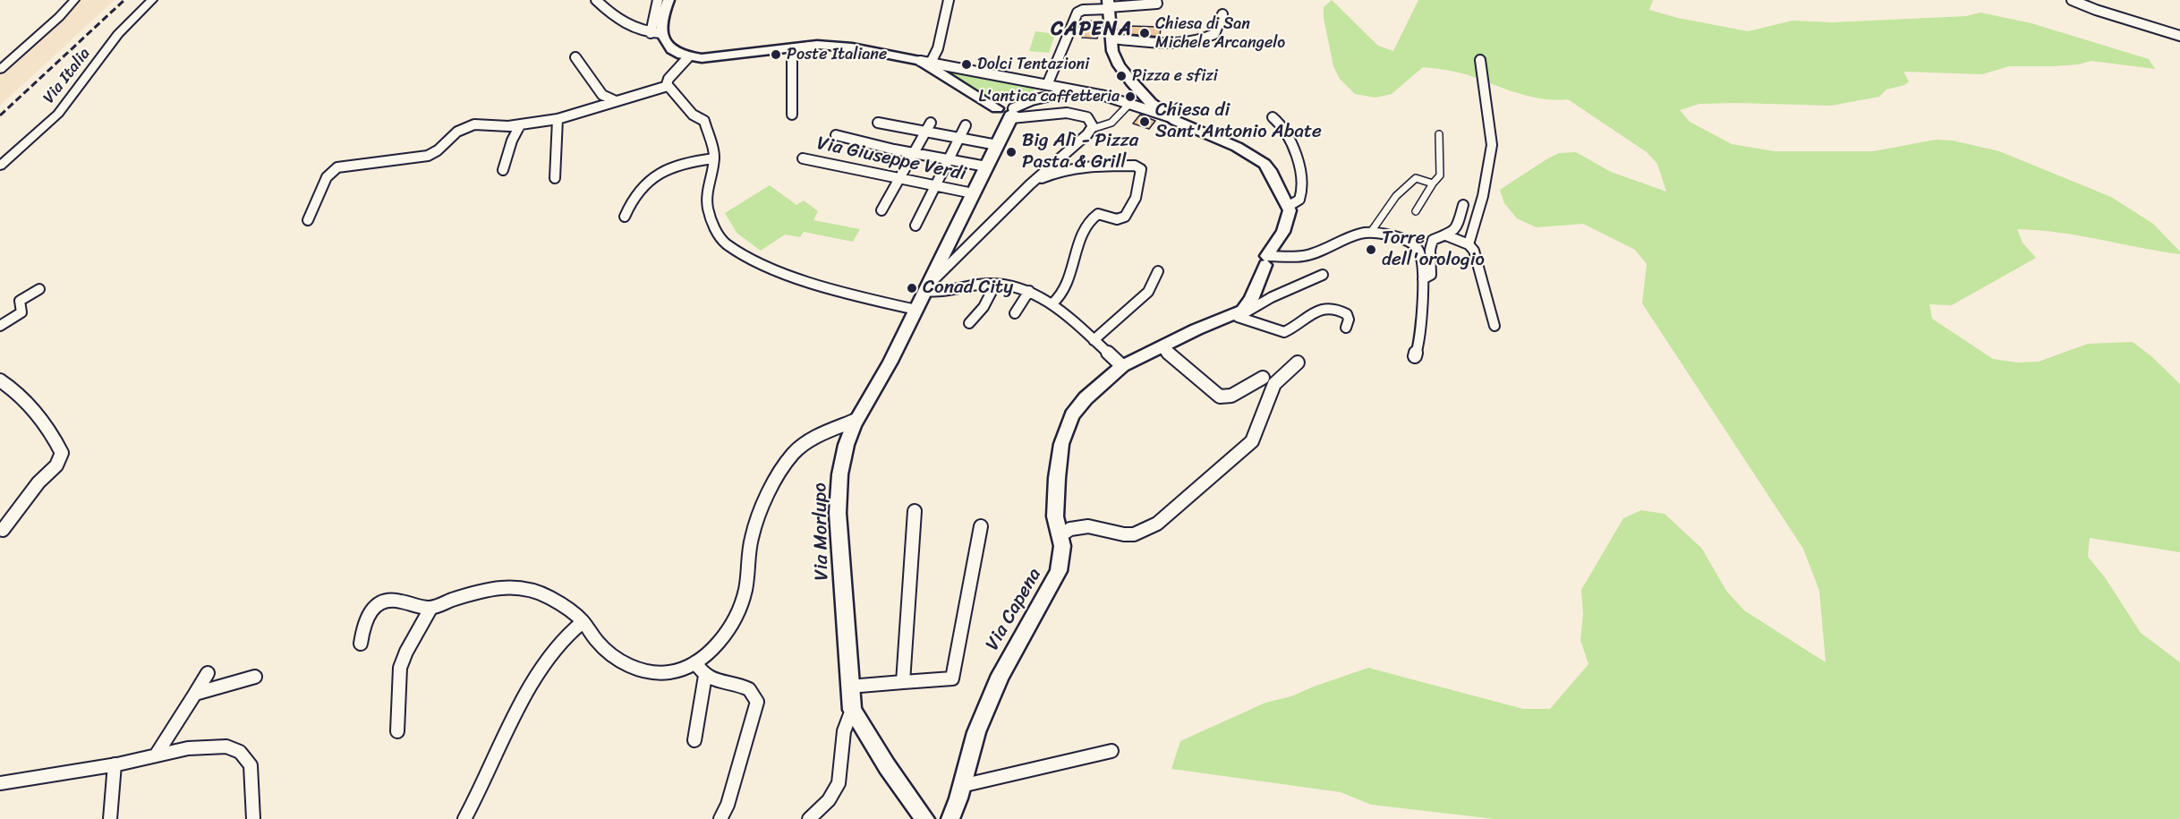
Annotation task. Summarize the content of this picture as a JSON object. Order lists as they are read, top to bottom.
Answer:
{
  "streets": {
    "main road": ["Via Morlupo", "Via Capena"],
    "street": ["Via Italia", "Via Giuseppe Verdi"]
  },
  "crossings": [
    ["Via Giuseppe Verdi", "Via Morlupo"]
  ],
  "districts": ["CAPENA"],
  "places": [
    "Chiesa di San Michele Arcangelo",
    "Poste Italiane",
    "Dolci Tentazioni",
    "Pizza e sfizi",
    "L'antica caffetteria",
    "Chiesa di Sant'Antonio Abate",
    "Big Alì - Pizza Pasta & Grill",
    "Torre dell'orologio",
    "Conad City"
  ]
}
